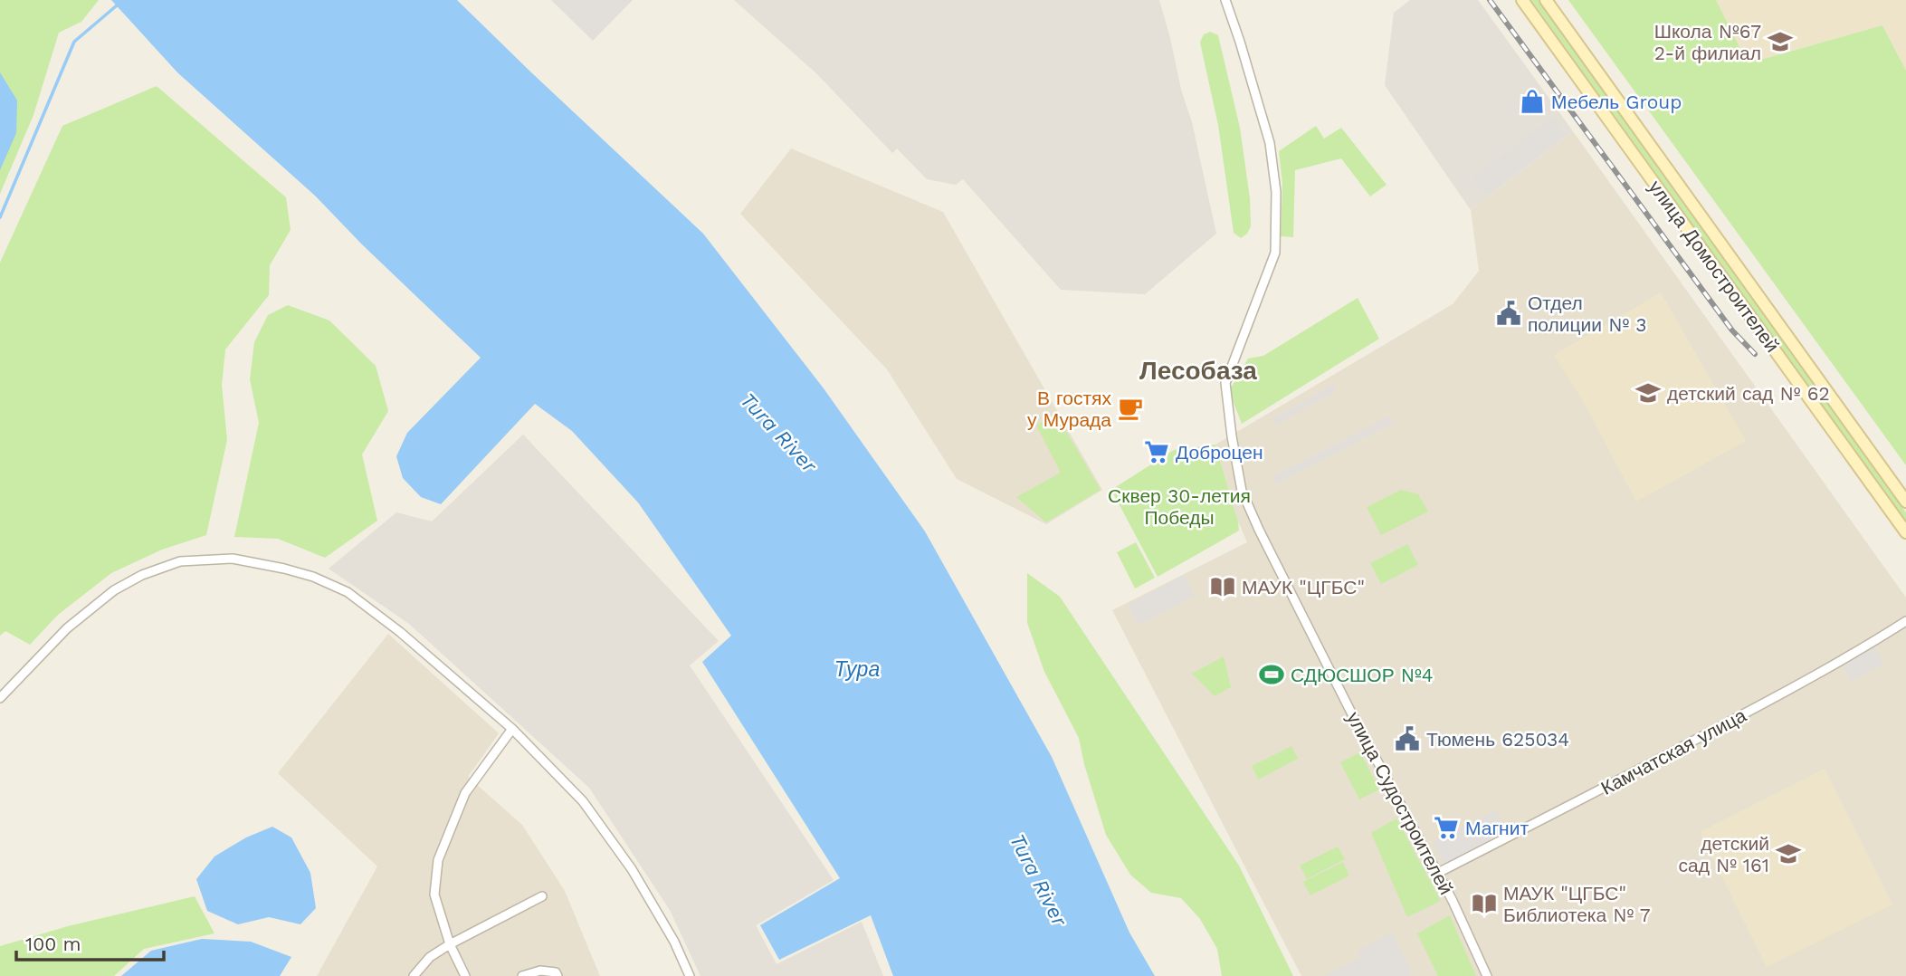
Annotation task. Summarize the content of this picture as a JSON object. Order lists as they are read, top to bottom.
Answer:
{
  "streets": {
    "main road": ["улица Домостроителей"],
    "street": ["Камчатская улица", "улица Судостроителей"]
  },
  "crossings": [
    ["Камчатская улица", "улица Судостроителей"]
  ],
  "districts": ["Лесобаза"],
  "water": ["Tura River", "Тура"],
  "parks": ["Сквер 30-летия Победы"],
  "places": {
    "school or university": ["Школа №67 2-й филиал", "детский сад № 62", "детский сад № 161"],
    "shop": ["Мебель Group"],
    "public building": ["Отдел полиции № 3", "Тюмень 625034"],
    "cafe": ["В гостях у Мурада"],
    "supermarket": ["Доброцен", "Магнит"],
    "library": ["МАУК \"ЦГБС\"", "МАУК \"ЦГБС\" Библиотека № 7"],
    "sports": ["СДЮСШОР №4"]
  },
  "scale_bar": "100 m"
}
